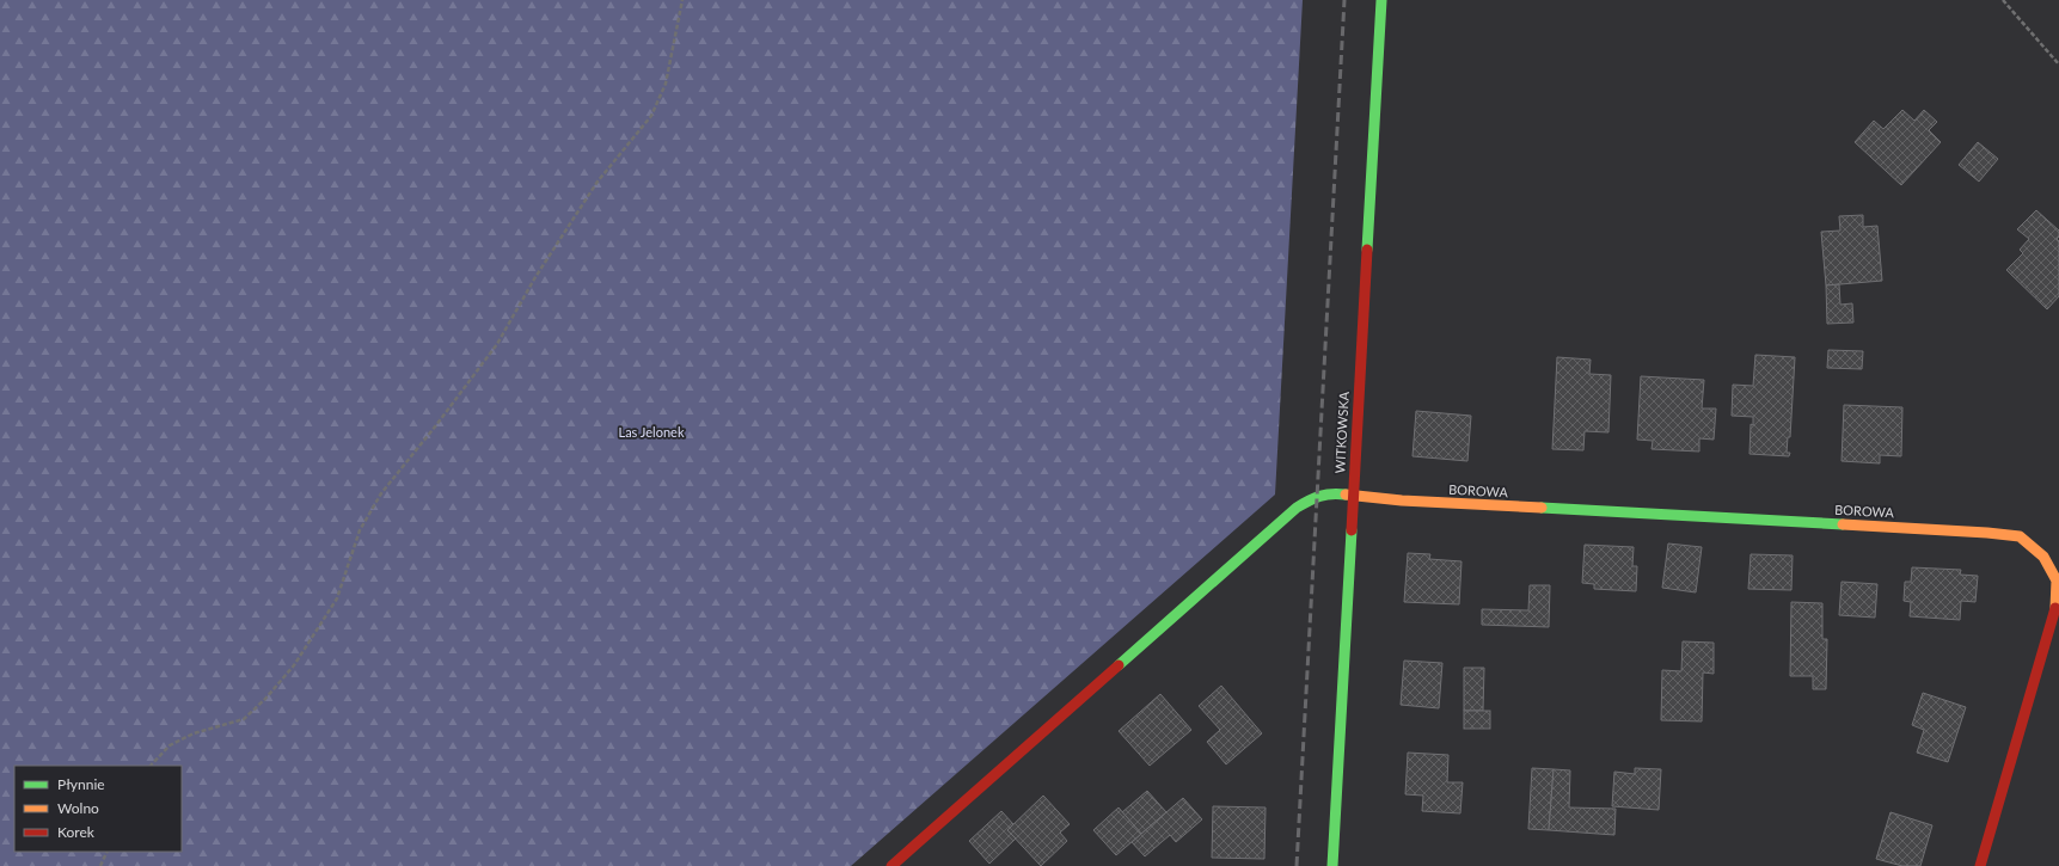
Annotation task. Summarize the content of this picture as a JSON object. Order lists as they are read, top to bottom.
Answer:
{
  "streets": {
    "street": ["WITKOWSKA", "BOROWA"]
  },
  "crossings": [
    ["WITKOWSKA", "BOROWA"]
  ],
  "parks": ["Las Jelonek"],
  "legend": ["Płynnie", "Wolno", "Korek"]
}
